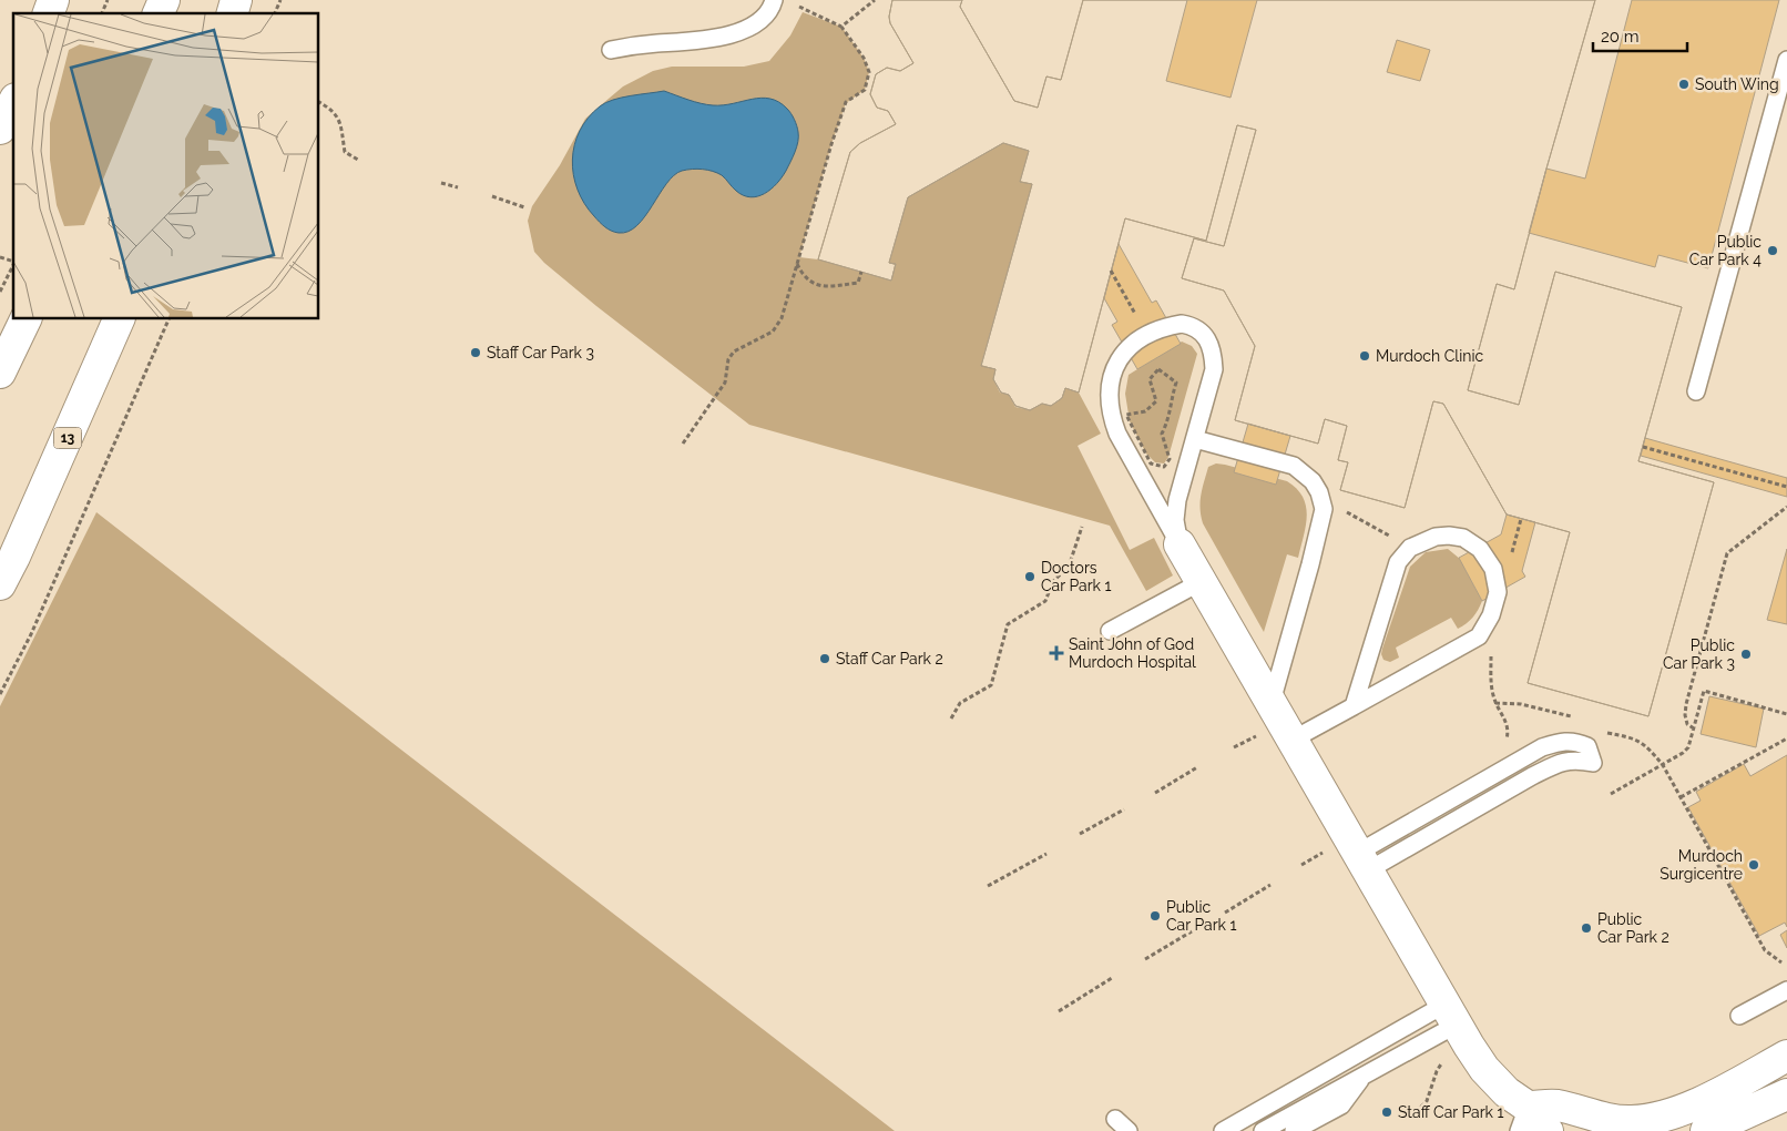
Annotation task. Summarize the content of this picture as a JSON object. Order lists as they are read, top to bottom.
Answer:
{
  "streets": {
    "main road": ["13"]
  },
  "places": {
    "other": [
      "South Wing",
      "Public Car Park 4",
      "Staff Car Park 3",
      "Murdoch Clinic",
      "Doctors Car Park 1",
      "Public Car Park 3",
      "Staff Car Park 2",
      "Murdoch Surgicentre",
      "Public Car Park 1",
      "Public Car Park 2",
      "Staff Car Park 1"
    ],
    "health": ["Saint John of God Murdoch Hospital"]
  },
  "scale_bar": "20 m"
}
